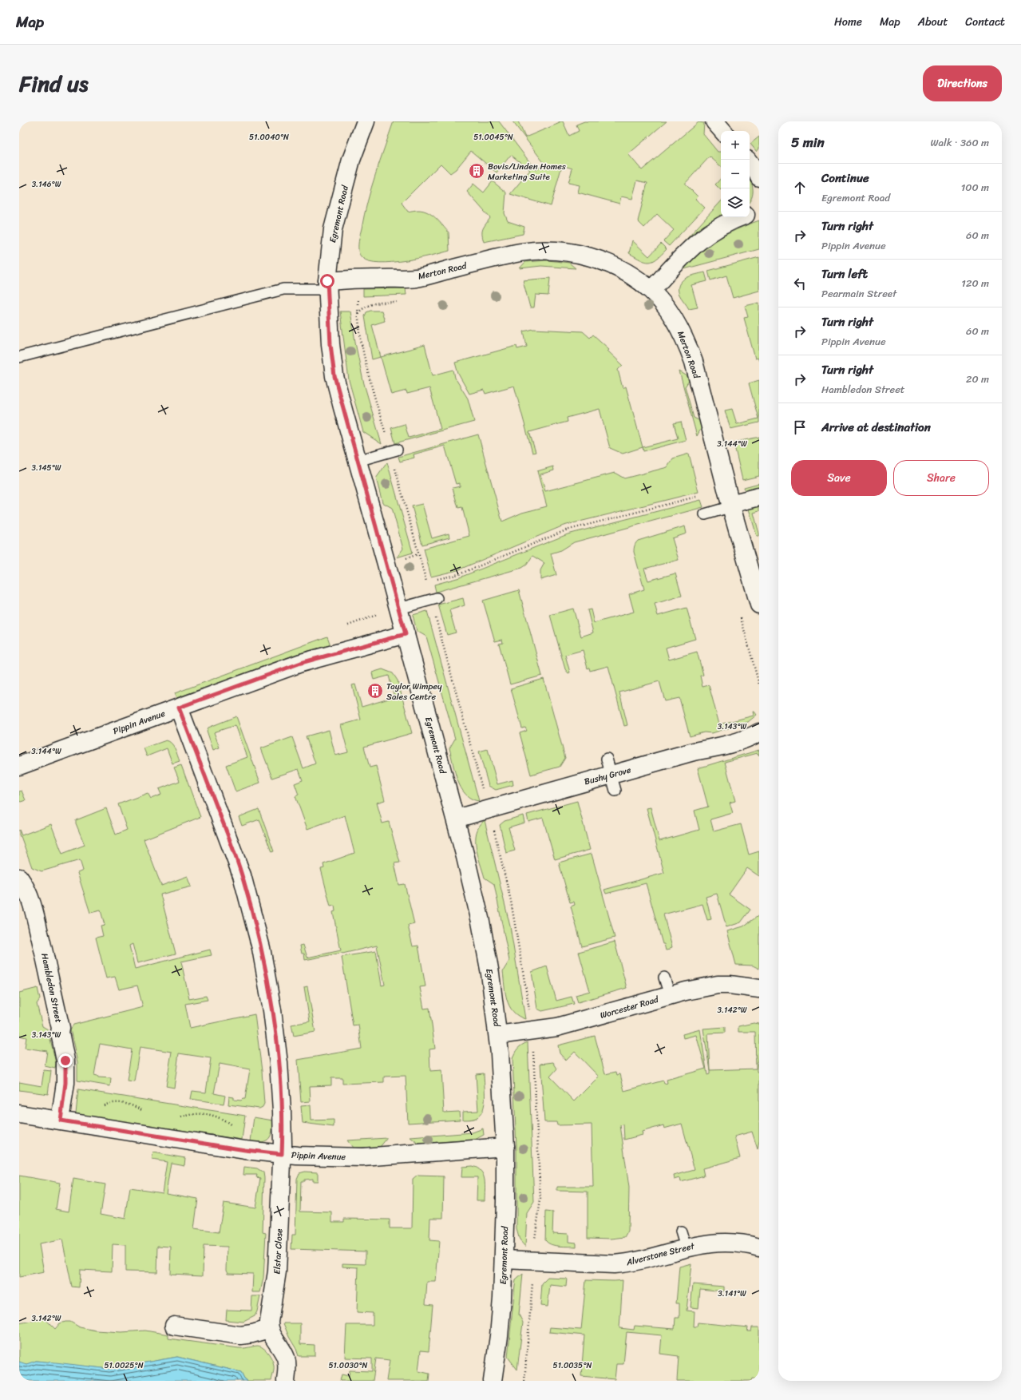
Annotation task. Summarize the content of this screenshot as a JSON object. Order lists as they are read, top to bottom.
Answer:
{
  "streets": {
    "street": [
      "Egremont Road",
      "Merton Road",
      "Pippin Avenue",
      "Bushy Grove",
      "Hambledon Street",
      "Worcester Road",
      "Elstar Close",
      "Alverstone Street"
    ]
  },
  "crossings": [
    ["Egremont Road", "Merton Road"],
    ["Egremont Road", "Pippin Avenue"],
    ["Egremont Road", "Bushy Grove"],
    ["Egremont Road", "Worcester Road"],
    ["Egremont Road", "Alverstone Street"],
    ["Pippin Avenue", "Hambledon Street"],
    ["Pippin Avenue", "Elstar Close"]
  ],
  "places": {
    "building": ["Bovis/Linden Homes Marketing Suite", "Taylor Wimpey Sales Centre"]
  },
  "page": {
    "header": "Map",
    "nav": [
      "Home",
      "Map",
      "About",
      "Contact"
    ],
    "title": "Find us",
    "buttons": [
      "Directions",
      ["Save", "Share"]
    ],
    "heading": ["5 min", "Walk · 360 m"],
    "map_buttons": ["+", "−"],
    "list": [
      ["Continue", "Egremont Road", "100 m"],
      ["Turn right", "Pippin Avenue", "60 m"],
      ["Turn left", "Pearmain Street", "120 m"],
      ["Turn right", "Pippin Avenue", "60 m"],
      ["Turn right", "Hambledon Street", "20 m"],
      "Arrive at destination"
    ]
  },
  "coordinates": [
    "51.0040°N",
    "51.0045°N",
    "3.146°W",
    "3.144°W",
    "3.145°W",
    "3.143°W",
    "3.142°W",
    "3.141°W",
    "51.0025°N",
    "51.0030°N",
    "51.0035°N"
  ]
}
